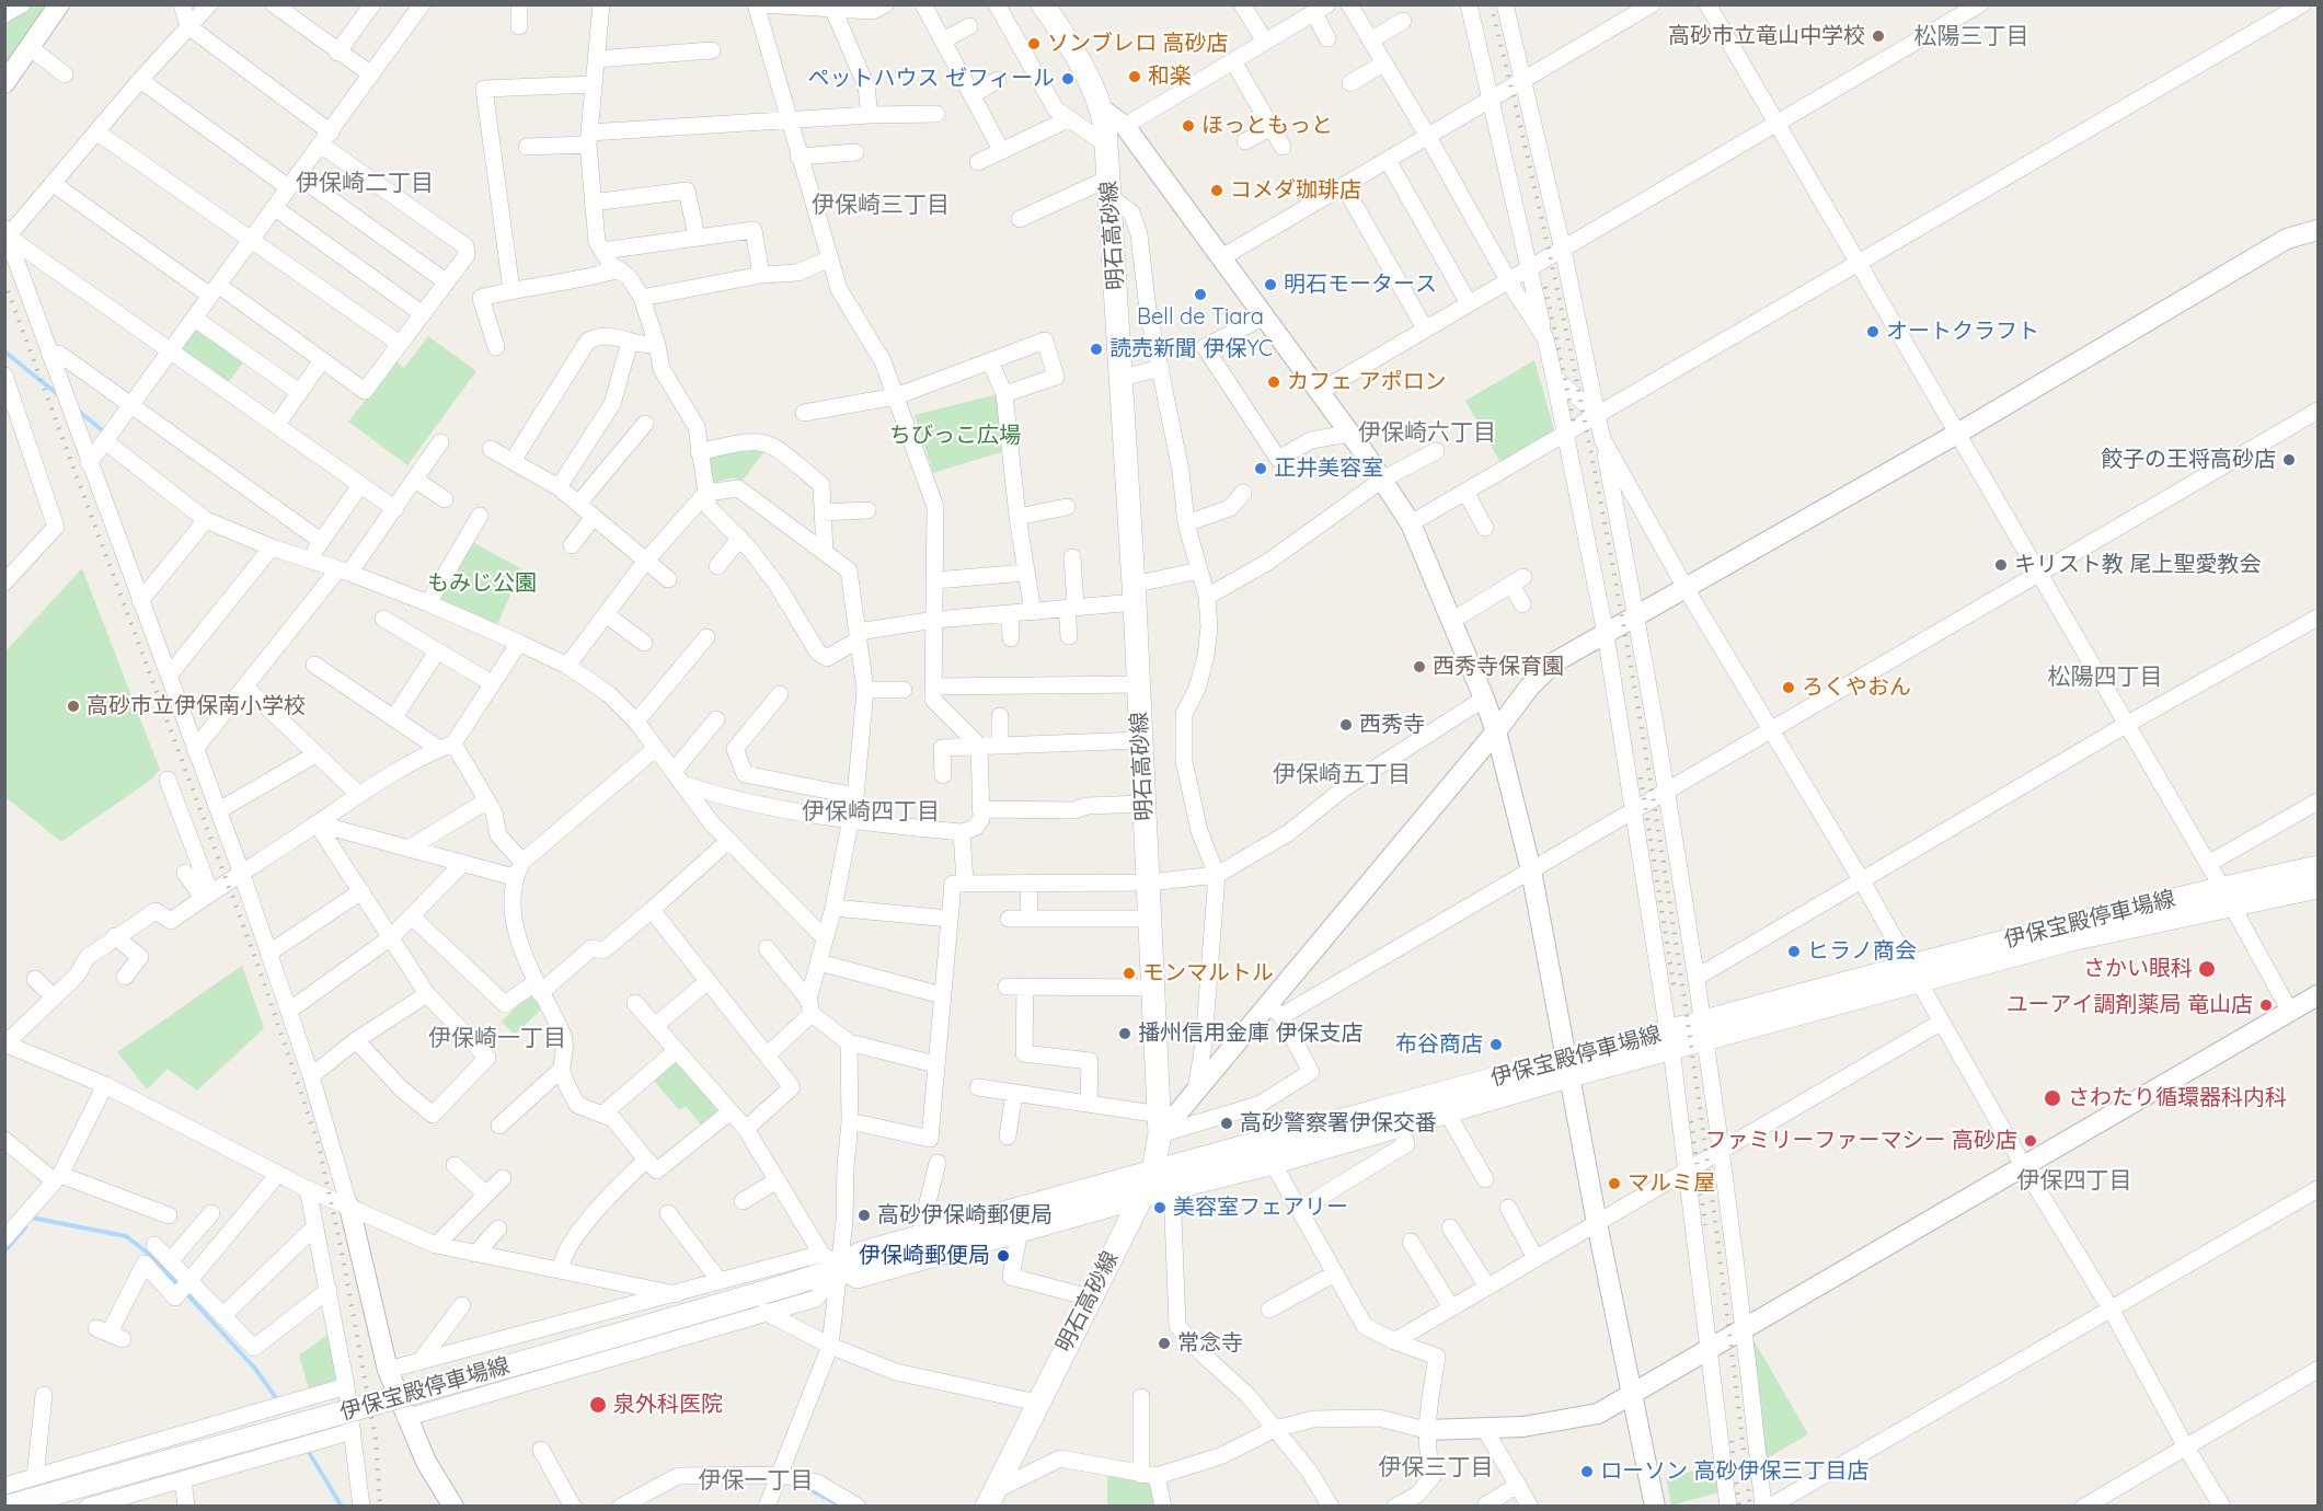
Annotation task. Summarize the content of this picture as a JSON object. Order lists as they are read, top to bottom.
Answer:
{
  "streets": {
    "main road": ["明石高砂線", "伊保宝殿停車場線"]
  },
  "crossings": [
    ["明石高砂線", "伊保宝殿停車場線"]
  ],
  "districts": [
    "松陽三丁目",
    "伊保崎二丁目",
    "伊保崎三丁目",
    "伊保崎六丁目",
    "松陽四丁目",
    "伊保崎五丁目",
    "伊保崎四丁目",
    "伊保崎一丁目",
    "伊保四丁目",
    "伊保三丁目",
    "伊保一丁目"
  ],
  "parks": ["ちびっこ広場", "もみじ公園"],
  "places": [
    "高砂市立竜山中学校",
    "ソンブレロ 高砂店",
    "和楽",
    "ペットハウス ゼフィール",
    "ほっともっと",
    "コメダ珈琲店",
    "明石モータース",
    "Bell de Tiara",
    "オートクラフト",
    "読売新聞 伊保YC",
    "カフェ アポロン",
    "餃子の王将高砂店",
    "正井美容室",
    "キリスト教 尾上聖愛教会",
    "西秀寺保育園",
    "ろくやおん",
    "高砂市立伊保南小学校",
    "西秀寺",
    "ヒラノ商会",
    "さかい眼科",
    "モンマルトル",
    "ユーアイ調剤薬局 竜山店",
    "播州信用金庫 伊保支店",
    "布谷商店",
    "さわたり循環器科内科",
    "高砂警察署伊保交番",
    "ファミリーファーマシー 高砂店",
    "マルミ屋",
    "美容室フェアリー",
    "高砂伊保崎郵便局",
    "伊保崎郵便局",
    "常念寺",
    "泉外科医院",
    "ローソン 高砂伊保三丁目店"
  ]
}
